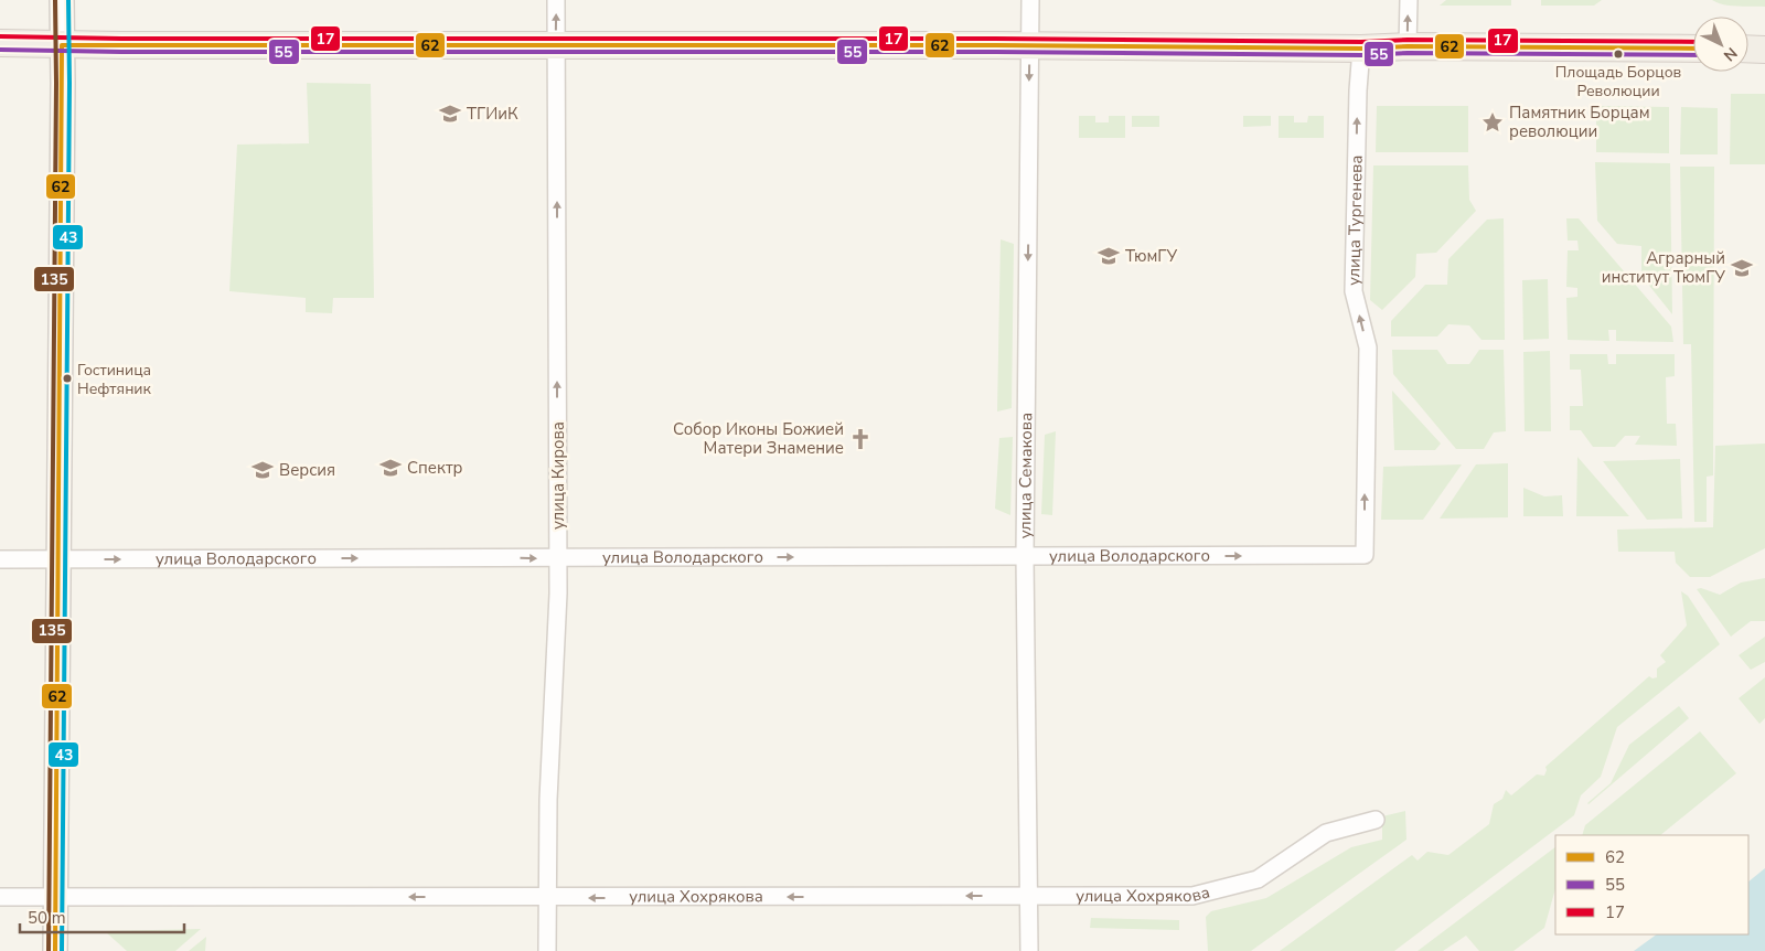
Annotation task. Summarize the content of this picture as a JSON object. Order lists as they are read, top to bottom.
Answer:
{
  "streets": {
    "street": [
      "улица Тургенева",
      "улица Кирова",
      "улица Семакова",
      "улица Володарского",
      "улица Хохрякова"
    ]
  },
  "crossings": [
    ["улица Тургенева", "улица Володарского"],
    ["улица Кирова", "улица Володарского"],
    ["улица Кирова", "улица Хохрякова"],
    ["улица Семакова", "улица Володарского"],
    ["улица Семакова", "улица Хохрякова"]
  ],
  "one_way": [
    "улица Тургенева",
    "улица Кирова",
    "улица Семакова",
    "улица Володарского",
    "улица Хохрякова"
  ],
  "places": {
    "other": ["Площадь Борцов Революции", "Гостиница Нефтяник"],
    "school or university": [
      "ТГИиК",
      "ТюмГУ",
      "Аграрный институт ТюмГУ",
      "Спектр",
      "Версия"
    ],
    "place": ["Памятник Борцам революции"],
    "church": ["Собор Иконы Божией Матери Знамение"]
  },
  "lines": [
    "transit line 43",
    "transit line 135",
    "transit line 17",
    "transit line 62",
    "transit line 55"
  ],
  "legend": ["62", "55", "17"],
  "scale_bar": "50 m",
  "north": "bottom right"
}
